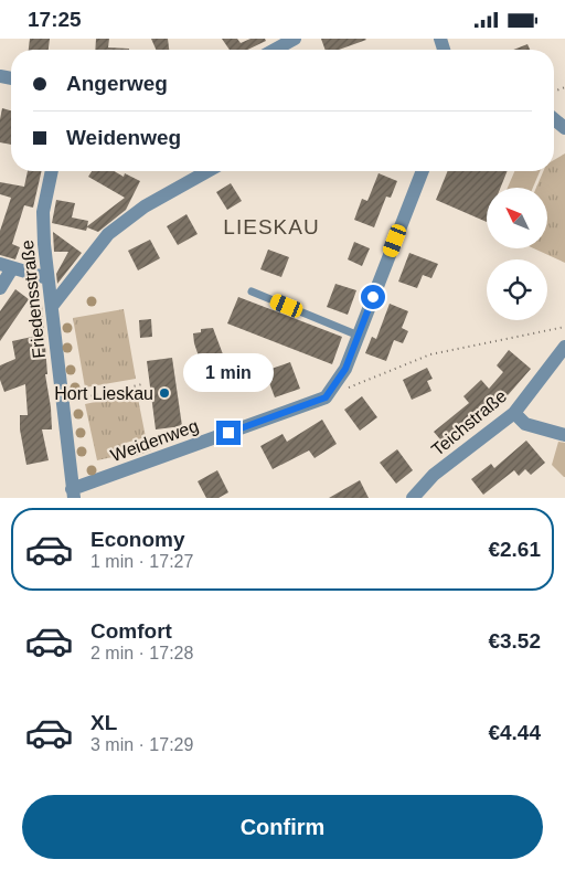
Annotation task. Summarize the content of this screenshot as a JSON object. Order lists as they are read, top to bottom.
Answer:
{
  "streets": {
    "street": ["Friedensstraße", "Teichstraße", "Weidenweg"]
  },
  "crossings": [
    ["Friedensstraße", "Weidenweg"]
  ],
  "districts": ["LIESKAU"],
  "places": ["Hort Lieskau"],
  "north": "top left",
  "page": {
    "status": "17:25",
    "banner": ["Angerweg", "Weidenweg"],
    "bubble": "1 min",
    "list": [
      {
        "name": "Economy",
        "note": "1 min · 17:27",
        "value": "€2.61"
      },
      {
        "name": "Comfort",
        "note": "2 min · 17:28",
        "value": "€3.52"
      },
      {
        "name": "XL",
        "note": "3 min · 17:29",
        "value": "€4.44"
      }
    ],
    "buttons": "Confirm"
  }
}
